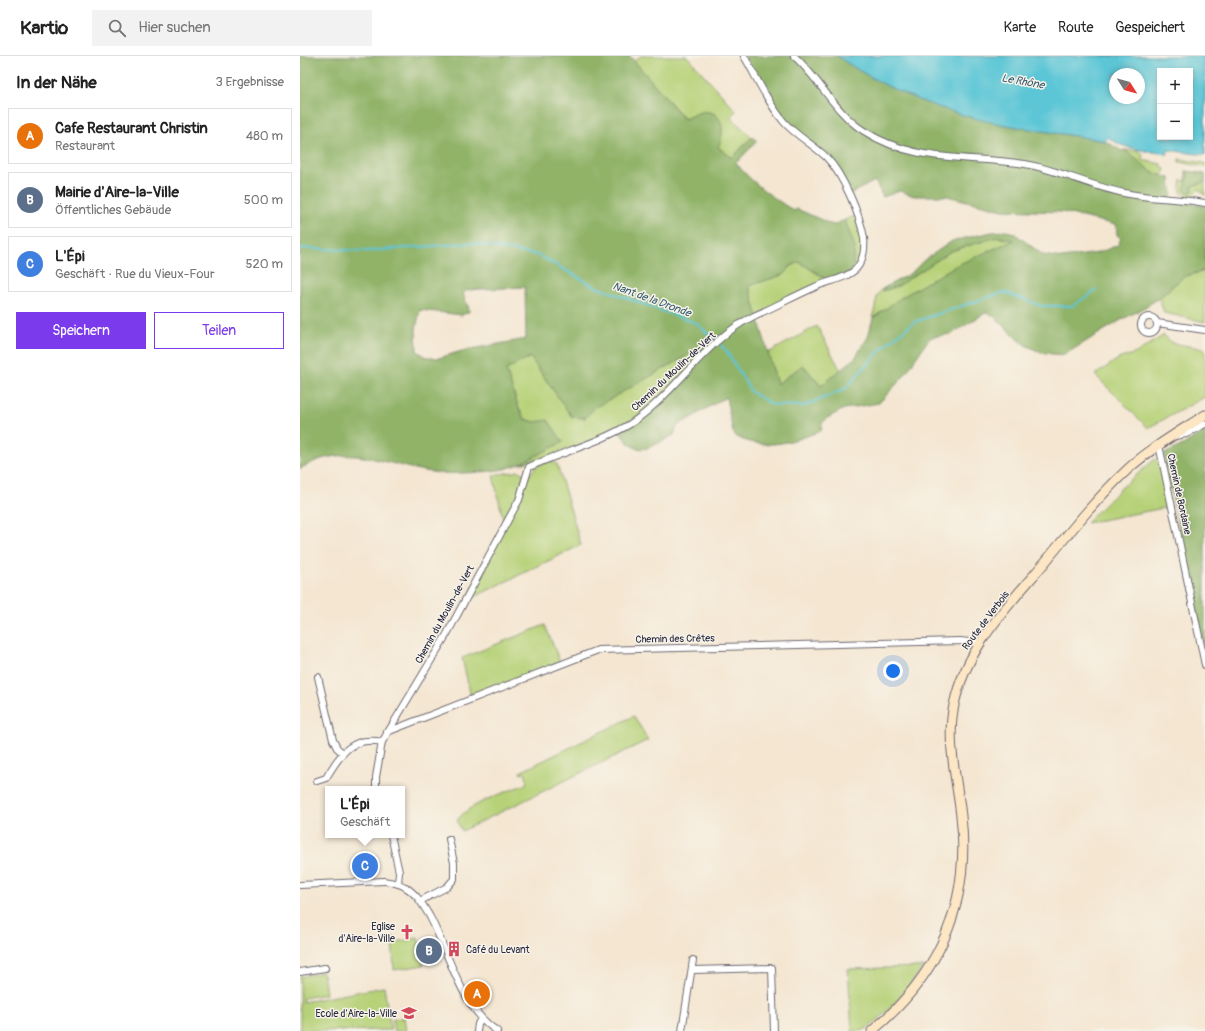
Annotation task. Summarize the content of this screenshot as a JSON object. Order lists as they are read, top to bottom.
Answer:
{
  "streets": {
    "street": [
      "Chemin du Moulin-de-Vert",
      "Chemin de Bordaine",
      "Route de Verbois",
      "Chemin des Crêtes"
    ]
  },
  "crossings": [
    ["Chemin du Moulin-de-Vert", "Chemin des Crêtes"],
    ["Chemin de Bordaine", "Route de Verbois"],
    ["Route de Verbois", "Chemin des Crêtes"]
  ],
  "water": ["Le Rhône", "Nant de la Dronde"],
  "places": {
    "church": ["Eglise d'Aire-la-Ville"],
    "building": ["Café du Levant"],
    "school or university": ["Ecole d'Aire-la-Ville"]
  },
  "north": "bottom right",
  "page": {
    "header": "Kartio",
    "search": "Hier suchen",
    "nav": ["Karte", "Route", "Gespeichert"],
    "heading": ["In der Nähe", "3 Ergebnisse"],
    "map_buttons": ["+", "−"],
    "list": [
      {
        "mark": "A",
        "name": "Cafe Restaurant Christin",
        "note": "Restaurant",
        "value": "480 m"
      },
      {
        "mark": "B",
        "name": "Mairie d'Aire-la-Ville",
        "note": "Öffentliches Gebäude",
        "value": "500 m"
      },
      {
        "mark": "C",
        "name": "L'Épi",
        "note": "Geschäft · Rue du Vieux-Four",
        "value": "520 m"
      }
    ],
    "buttons": ["Speichern", "Teilen"],
    "popup": ["L'Épi", "Geschäft"],
    "pins": ["C", "B", "A"]
  }
}
